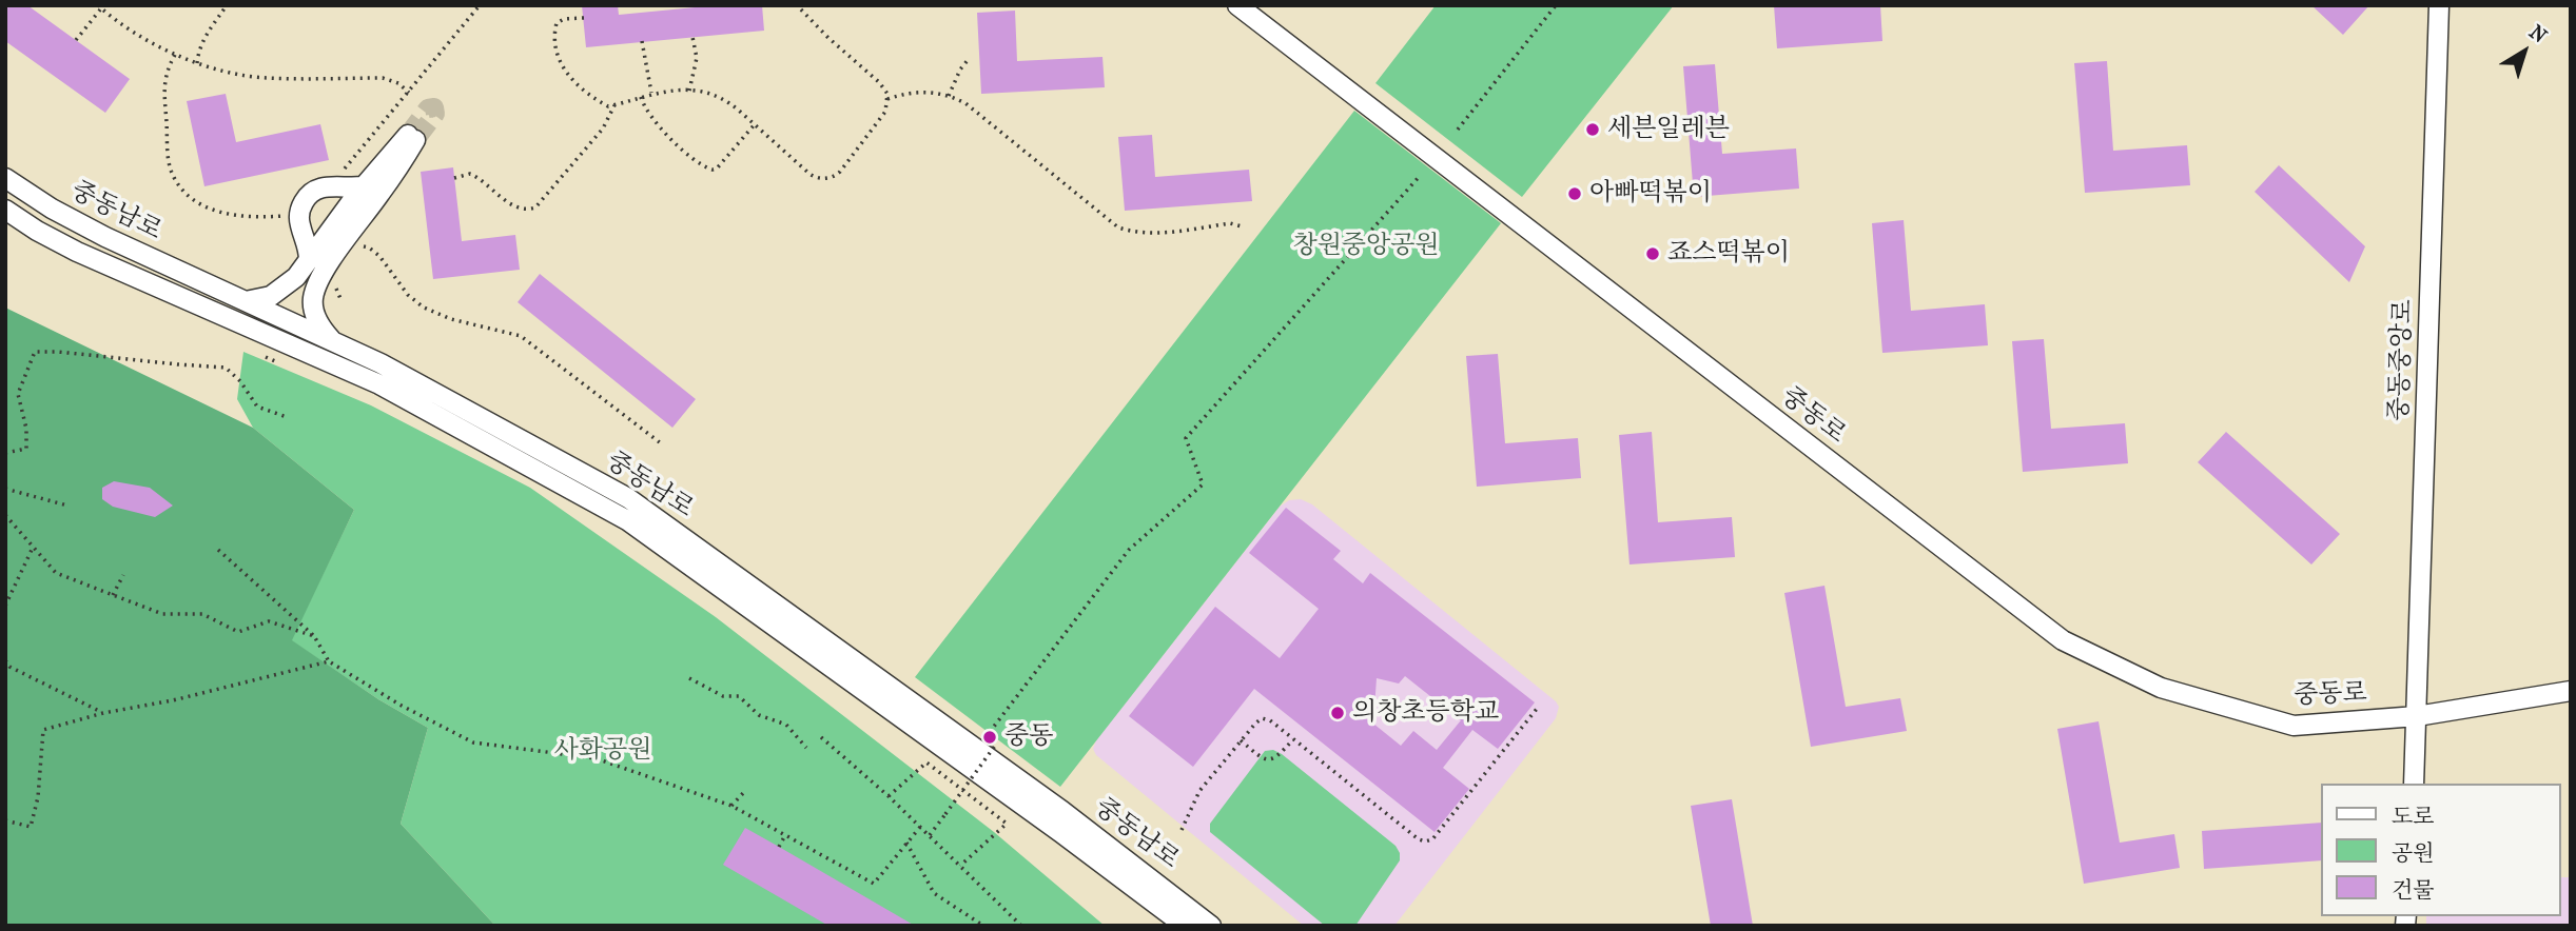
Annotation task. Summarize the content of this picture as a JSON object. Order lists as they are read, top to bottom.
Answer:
{
  "streets": {
    "street": ["중동남로", "중동중앙로", "중동로"]
  },
  "crossings": [
    ["중동중앙로", "중동로"]
  ],
  "parks": ["창원중앙공원", "사화공원"],
  "places": [
    "세븐일레븐",
    "아빠떡볶이",
    "죠스떡볶이",
    "의창초등학교",
    "중동"
  ],
  "legend": ["도로", "공원", "건물"],
  "north": "top right"
}
